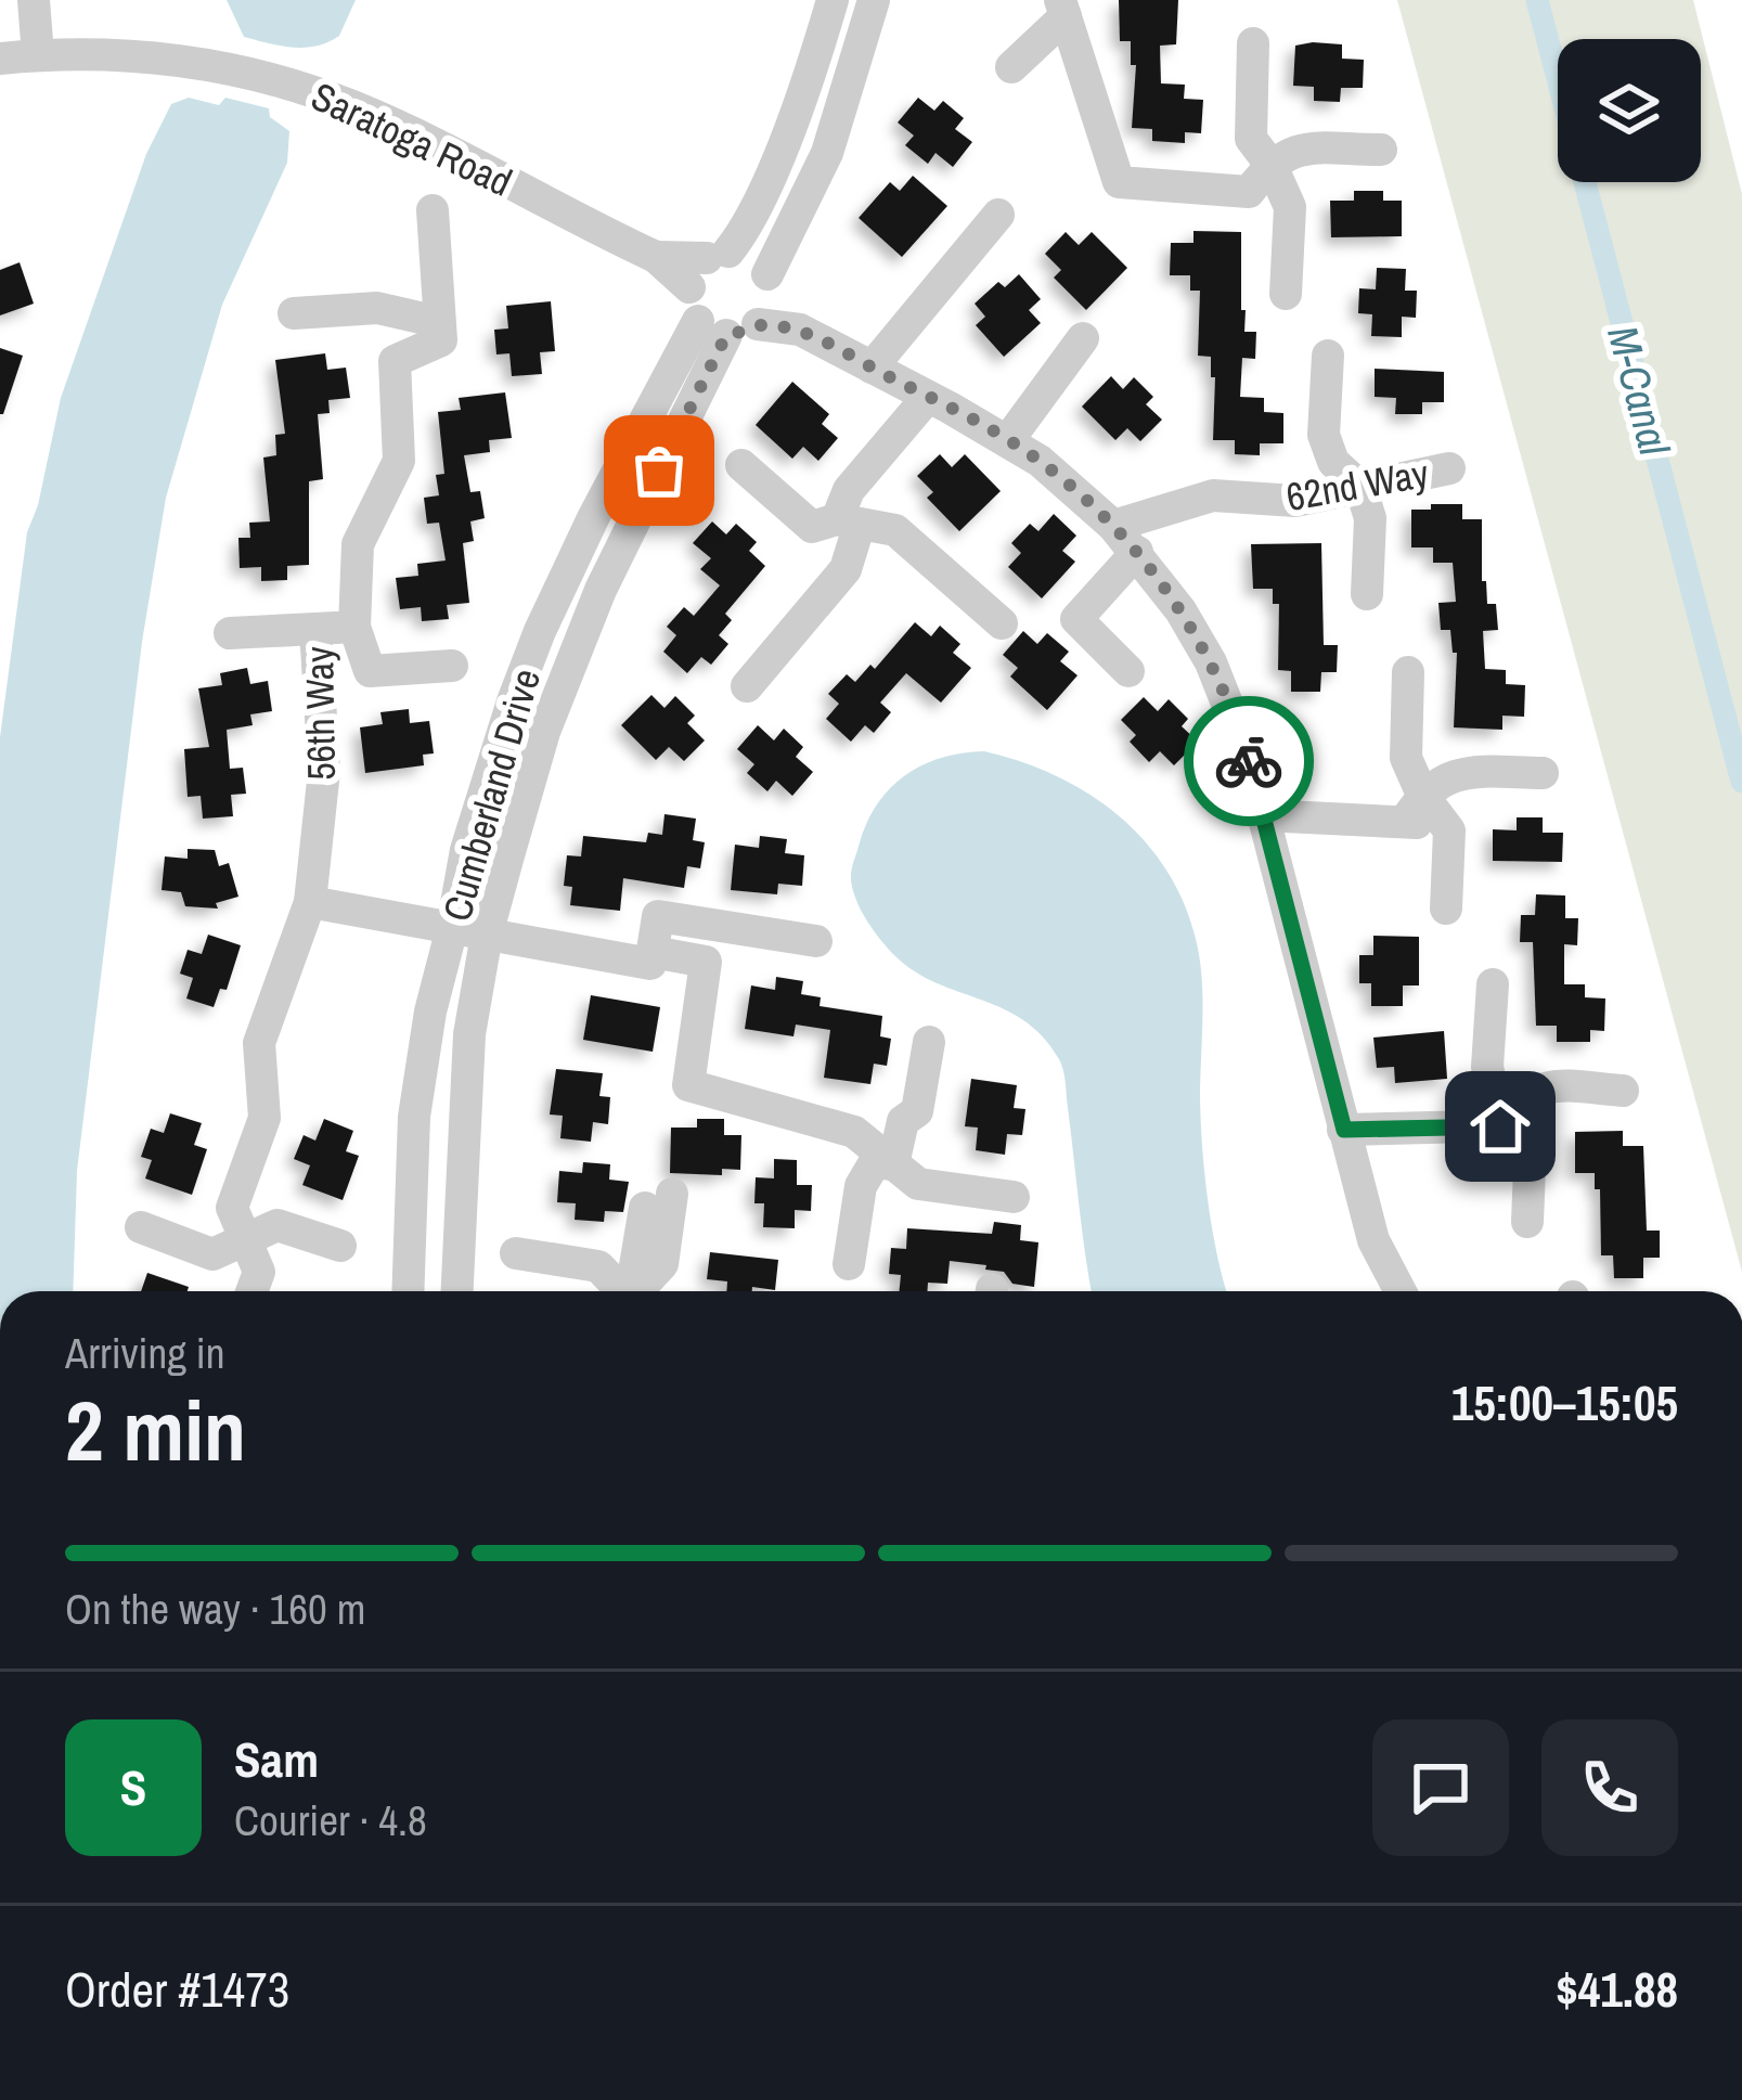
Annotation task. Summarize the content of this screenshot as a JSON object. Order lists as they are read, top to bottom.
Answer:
{
  "streets": {
    "street": [
      "Saratoga Road",
      "62nd Way",
      "56th Way",
      "Cumberland Drive"
    ]
  },
  "crossings": [
    ["Saratoga Road", "Cumberland Drive"]
  ],
  "water": ["M-Canal"],
  "page": {
    "heading": ["2 min", "Arriving in", "15:00–15:05"],
    "panel": [
      "Sam",
      "Courier · 4.8",
      "Order #1473",
      "$41.88"
    ],
    "bar": "On the way · 160 m",
    "round": "S"
  }
}
